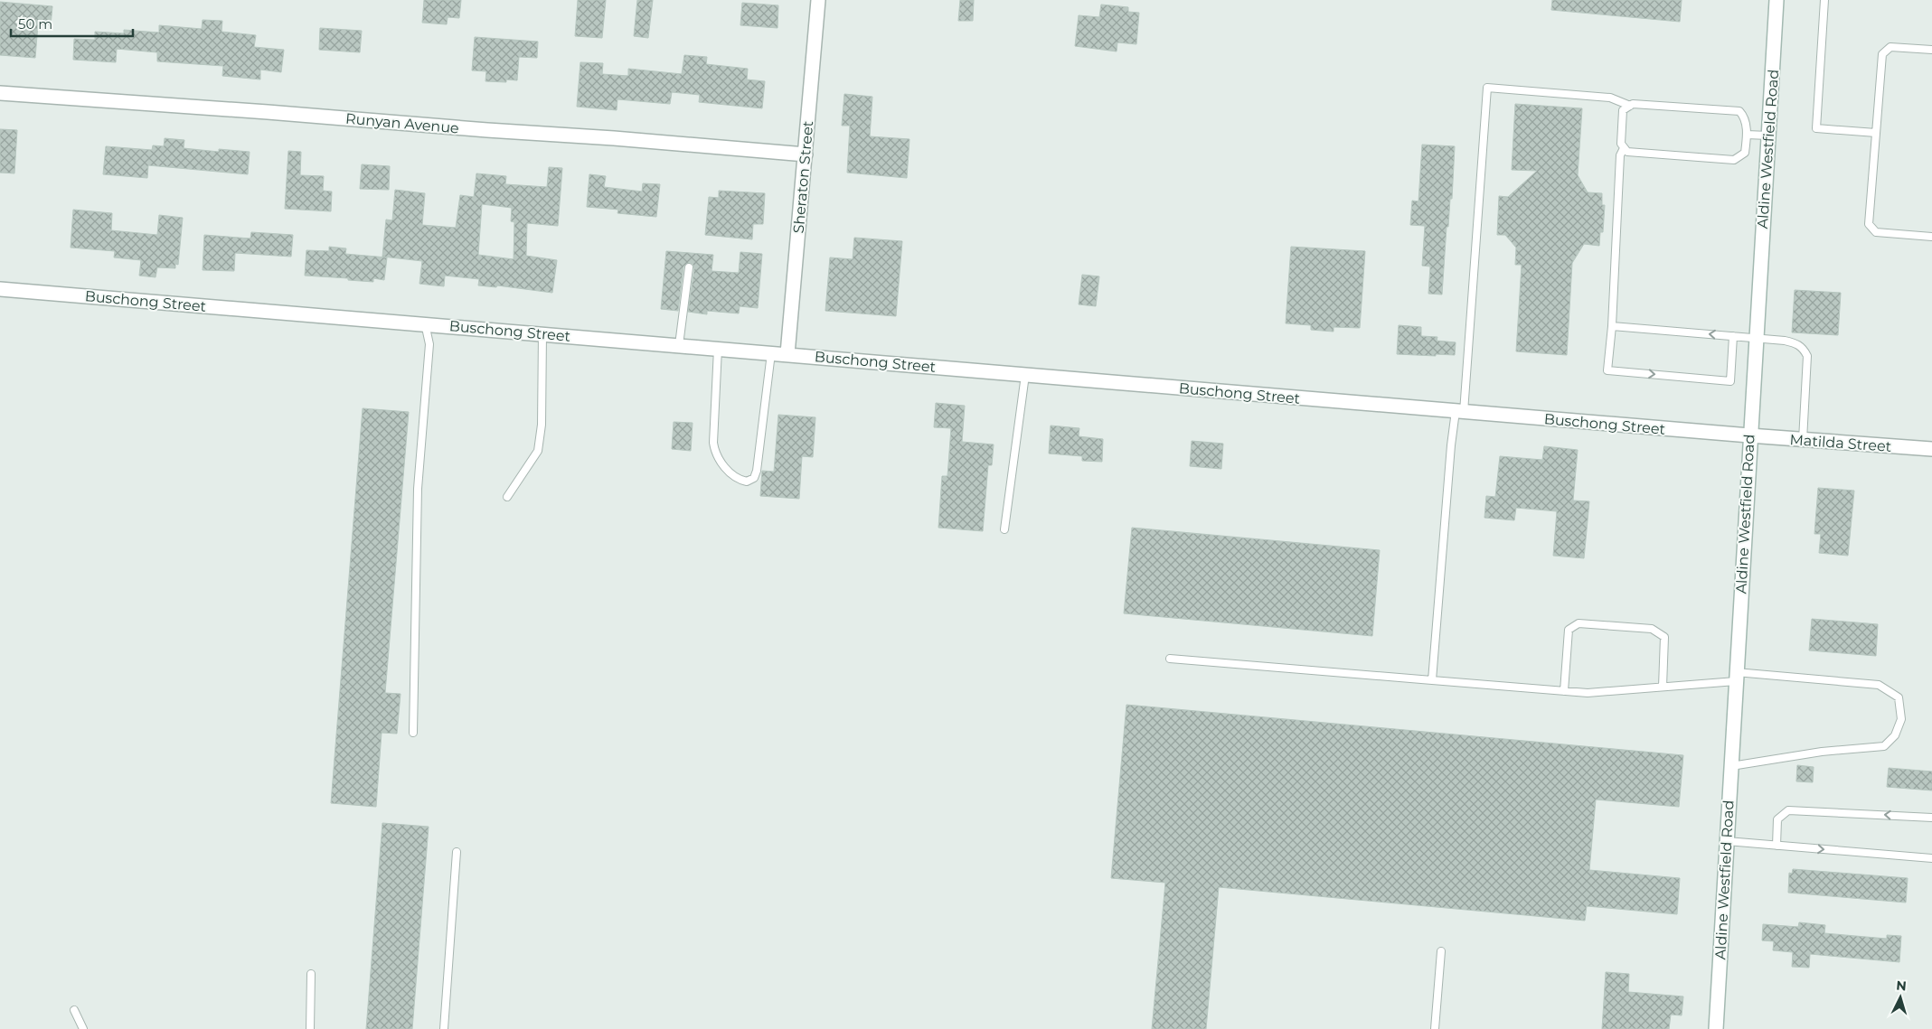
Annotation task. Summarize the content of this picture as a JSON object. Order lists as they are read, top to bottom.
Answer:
{
  "streets": {
    "street": [
      "Runyan Avenue",
      "Aldine Westfield Road",
      "Sheraton Street",
      "Buschong Street",
      "Matilda Street"
    ]
  },
  "crossings": [
    ["Runyan Avenue", "Sheraton Street"],
    ["Aldine Westfield Road", "Buschong Street"],
    ["Aldine Westfield Road", "Matilda Street"],
    ["Sheraton Street", "Buschong Street"],
    ["Buschong Street", "Matilda Street"]
  ],
  "scale_bar": "50 m",
  "north": "top"
}
